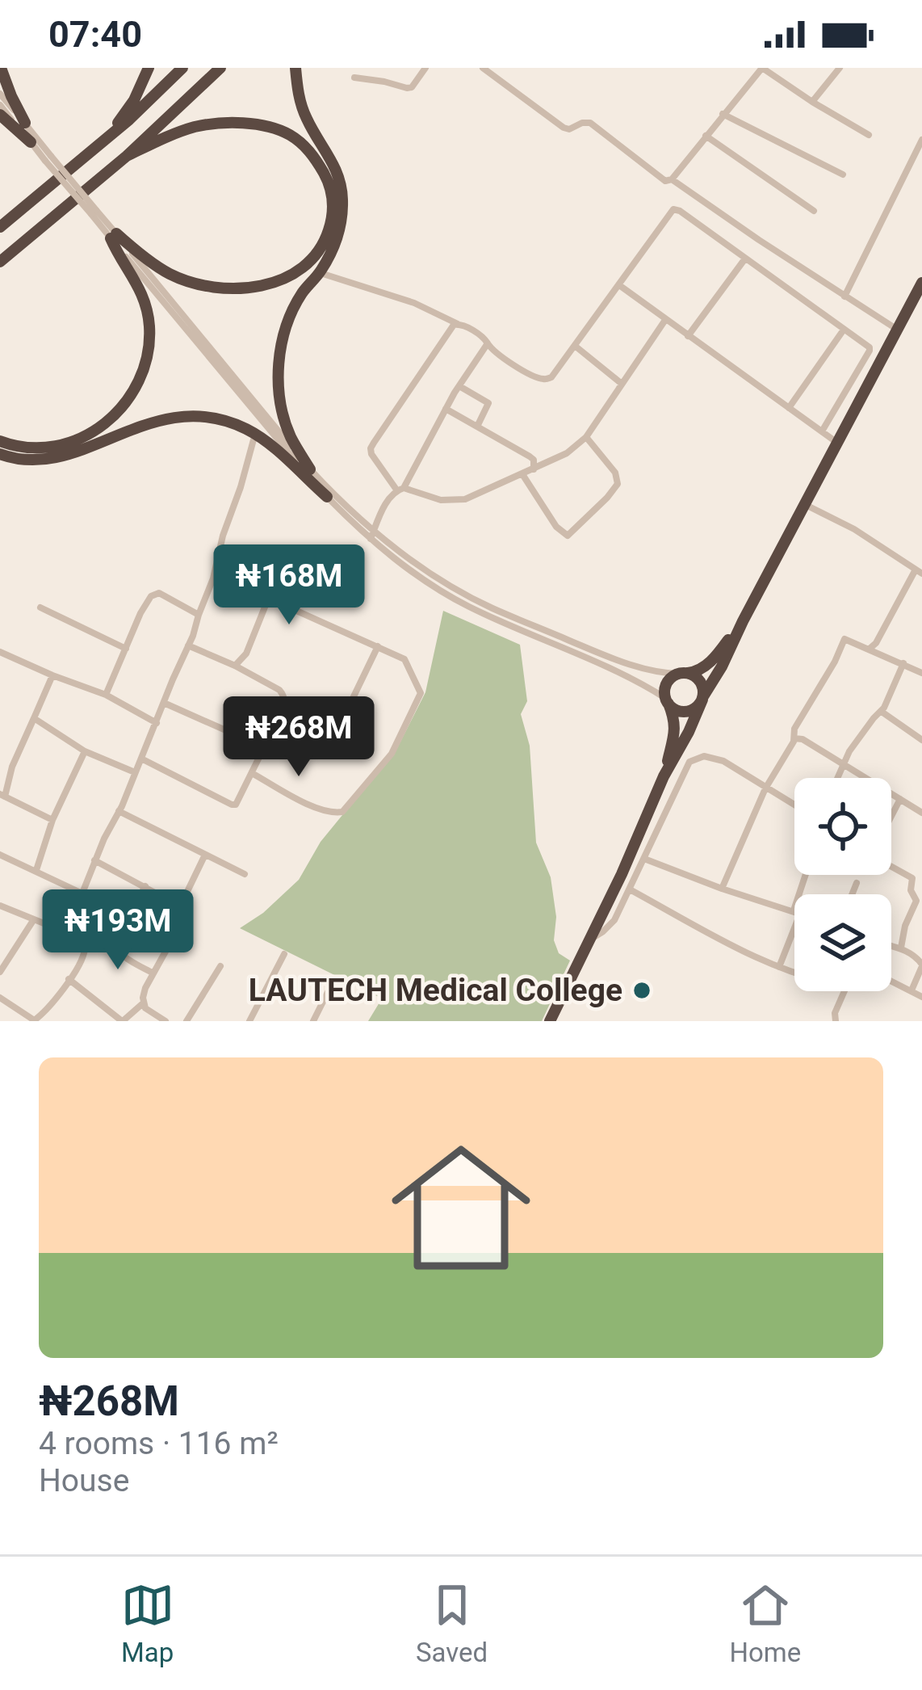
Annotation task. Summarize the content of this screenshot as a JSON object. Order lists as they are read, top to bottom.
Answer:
{
  "places": ["LAUTECH Medical College"],
  "page": {
    "status": "07:40",
    "price": ["₦168M", "₦268M", "₦193M"],
    "list": [
      {
        "name": "₦268M",
        "note": "4 rooms · 116 m² · House"
      }
    ],
    "tabs": ["Map", "Saved", "Home"]
  }
}
